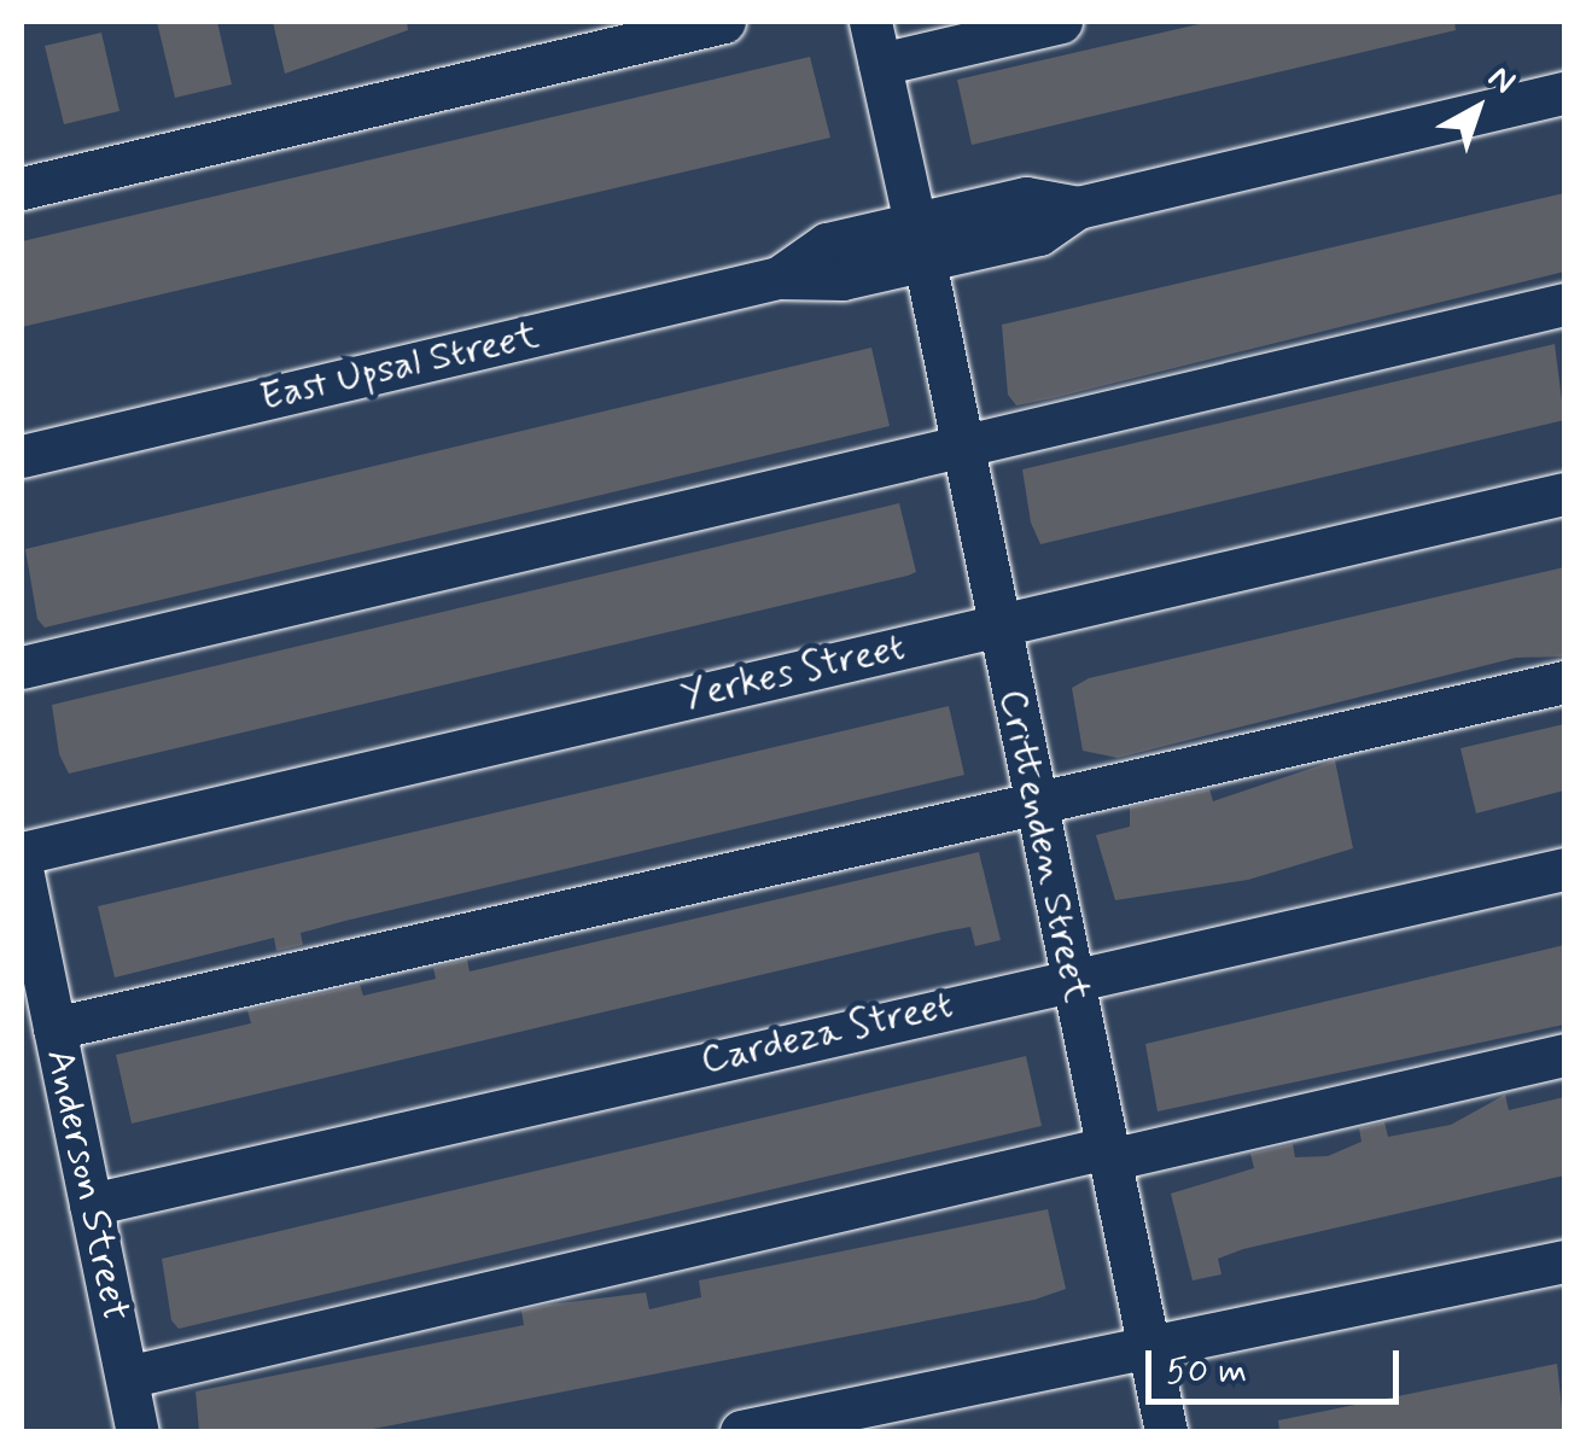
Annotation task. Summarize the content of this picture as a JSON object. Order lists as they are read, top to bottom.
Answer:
{
  "streets": {
    "street": [
      "East Upsal Street",
      "Yerkes Street",
      "Crittenden Street",
      "Cardeza Street",
      "Anderson Street"
    ]
  },
  "crossings": [
    ["East Upsal Street", "Crittenden Street"],
    ["Yerkes Street", "Crittenden Street"],
    ["Crittenden Street", "Cardeza Street"],
    ["Cardeza Street", "Anderson Street"]
  ],
  "scale_bar": "50 m",
  "north": "top right"
}
